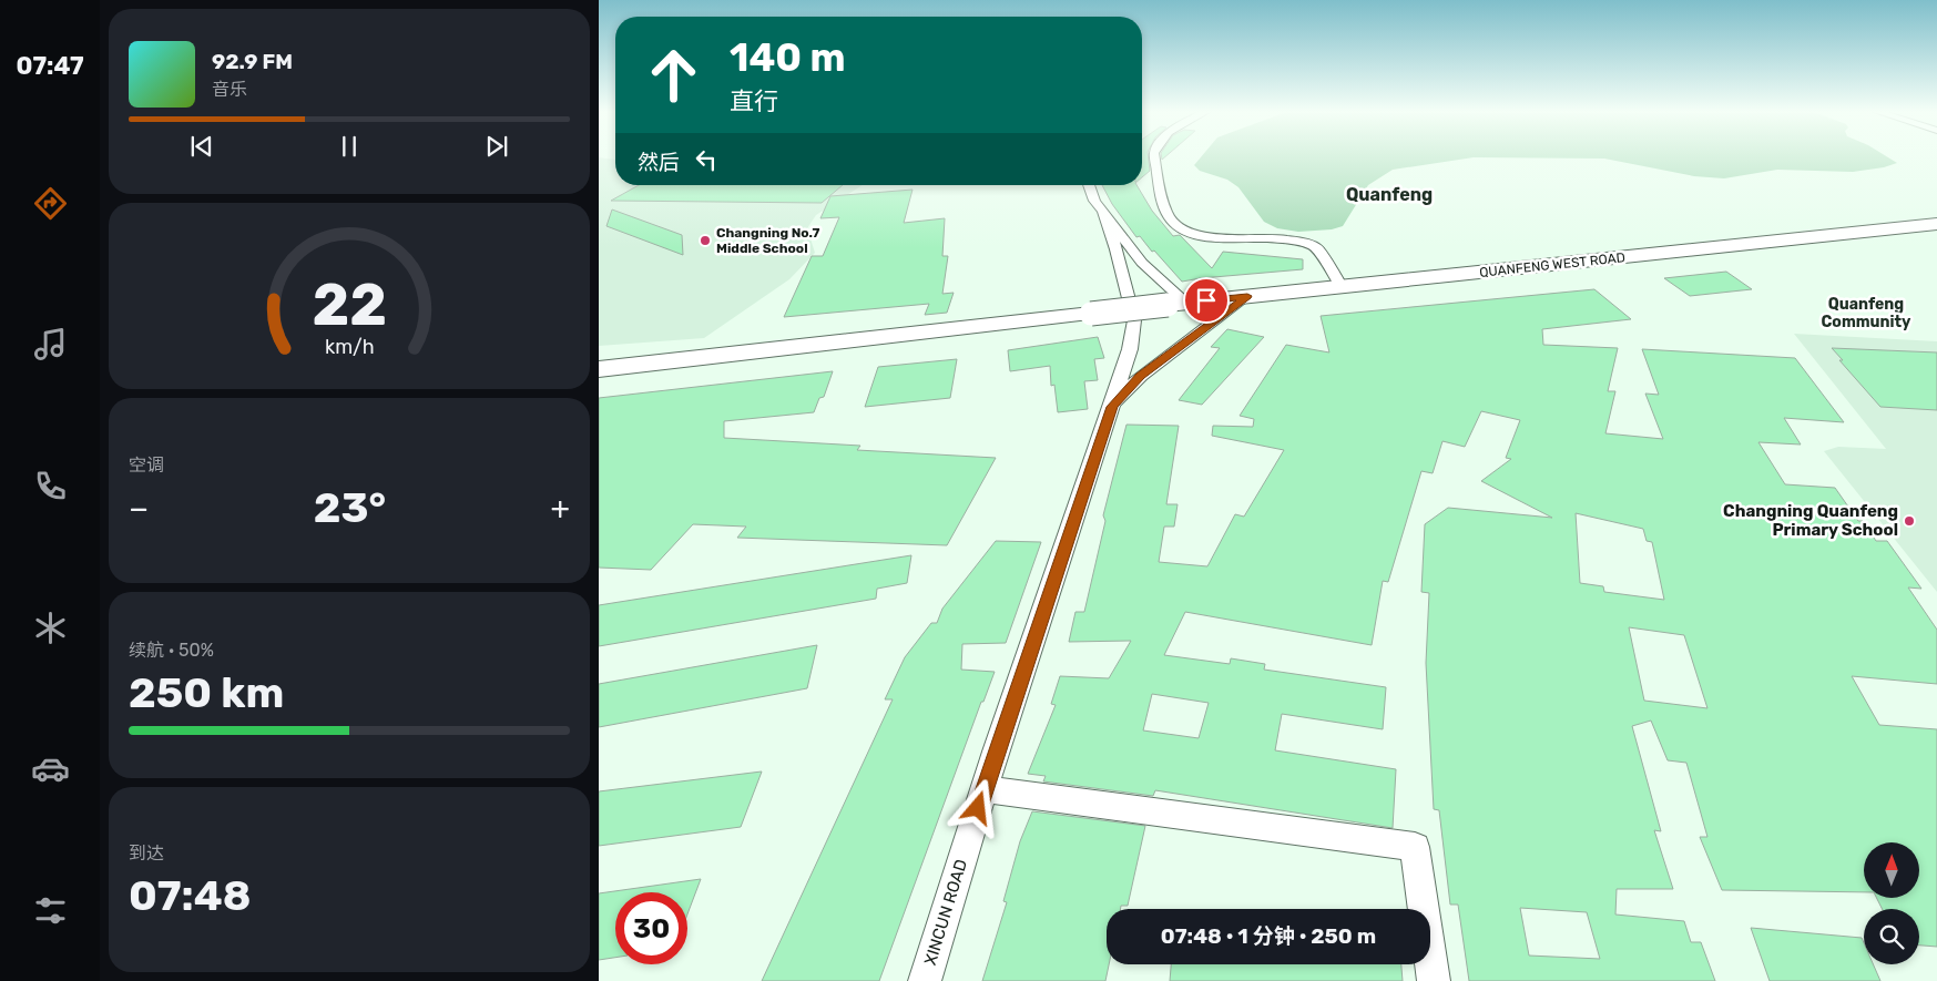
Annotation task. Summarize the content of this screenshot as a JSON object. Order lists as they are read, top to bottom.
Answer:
{
  "streets": {
    "highway": ["QUANFENG WEST ROAD"],
    "street": ["XINCUN ROAD"]
  },
  "crossings": [
    ["QUANFENG WEST ROAD", "XINCUN ROAD"]
  ],
  "districts": ["Quanfeng", "Quanfeng Community"],
  "places": ["Changning No.7 Middle School", "Changning Quanfeng Primary School"],
  "north": "top",
  "page": {
    "tabs": "07:47",
    "turn": ["140 m", "直行"],
    "song": ["92.9 FM", "音乐"],
    "then": "然后",
    "tile": [
      "空调",
      ["续航 · 50%", "250 km"],
      ["到达", "07:48"]
    ],
    "heat": ["−", "23°", "+"],
    "limit": "30",
    "trip": "07:48 · 1 分钟 · 250 m",
    "gauge": ["22", "km/h"]
  }
}
